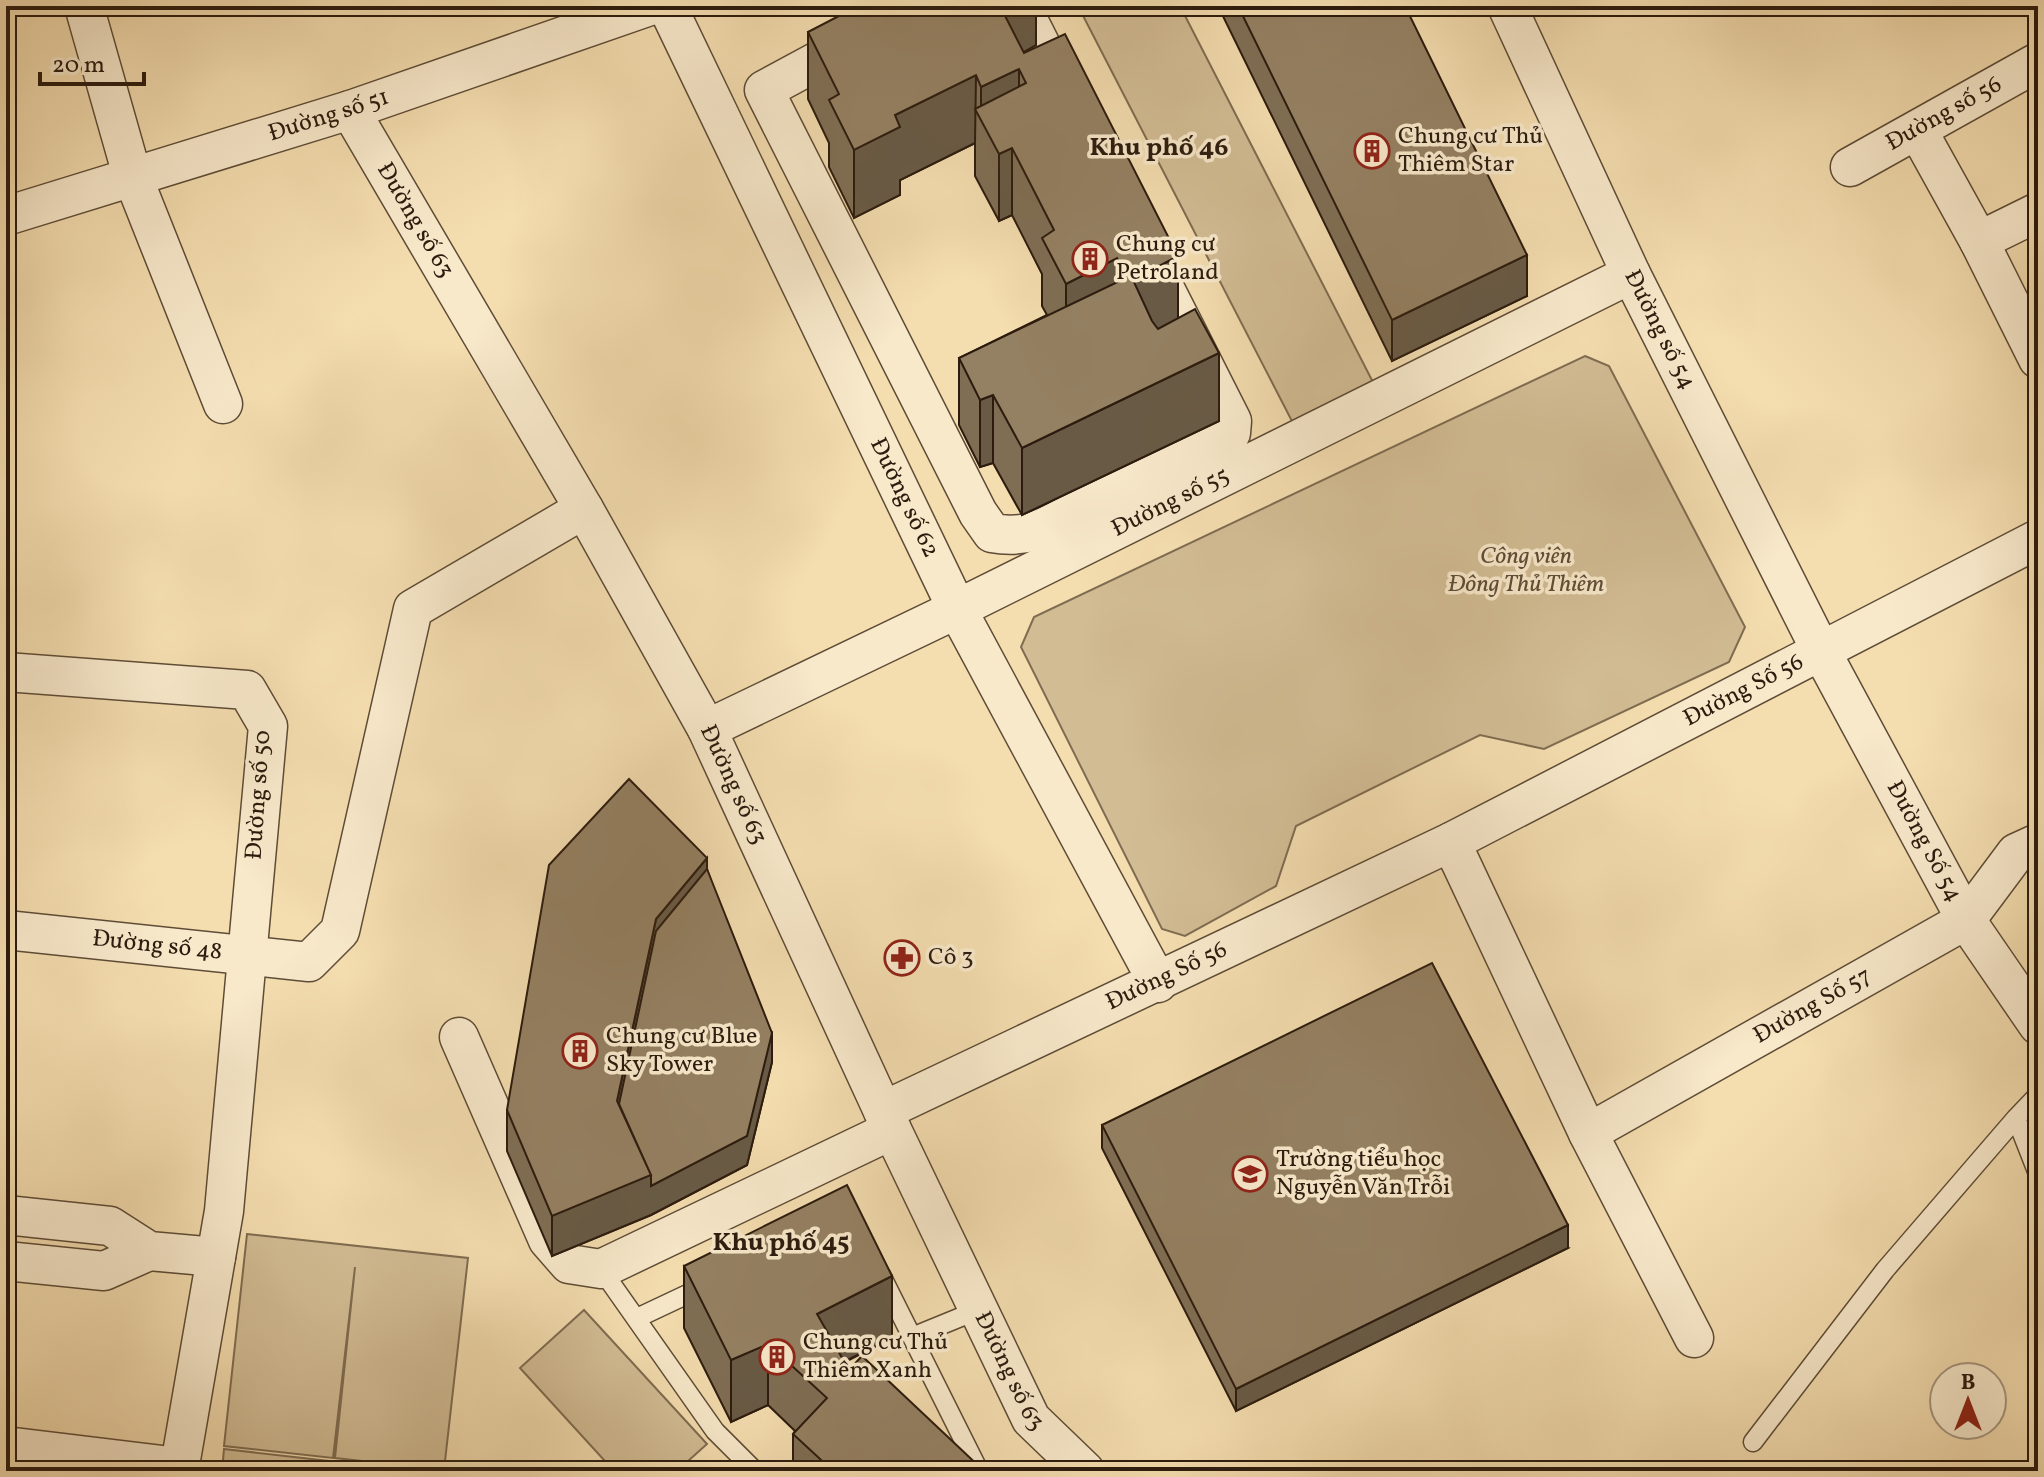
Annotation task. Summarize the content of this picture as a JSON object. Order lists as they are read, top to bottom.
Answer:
{
  "streets": {
    "street": [
      "Đường số 51",
      "Đường số 56",
      "Đường số 63",
      "Đường số 54",
      "Đường số 62",
      "Đường số 55",
      "Đường Số 56",
      "Đường số 50",
      "Đường Số 54",
      "Đường số 48",
      "Đường Số 57"
    ]
  },
  "crossings": [
    ["Đường số 51", "Đường số 63"],
    ["Đường số 63", "Đường số 55"],
    ["Đường số 63", "Đường Số 56"],
    ["Đường số 63", "Đường số 48"],
    ["Đường số 54", "Đường số 55"],
    ["Đường số 54", "Đường Số 56"],
    ["Đường số 54", "Đường Số 54"],
    ["Đường số 62", "Đường số 55"],
    ["Đường số 62", "Đường Số 56"],
    ["Đường Số 56", "Đường Số 54"],
    ["Đường số 50", "Đường số 48"],
    ["Đường Số 54", "Đường Số 57"]
  ],
  "districts": ["Khu phố 46", "Khu phố 45"],
  "parks": ["Công viên Đông Thủ Thiêm"],
  "places": {
    "building": [
      "Chung cư Thủ Thiêm Star",
      "Chung cư Petroland",
      "Chung cư Blue Sky Tower",
      "Chung cư Thủ Thiêm Xanh"
    ],
    "pharmacy": ["Cô 3"],
    "school or university": ["Trường tiểu học Nguyễn Văn Trỗi"]
  },
  "scale_bar": "20 m",
  "north": "top"
}
